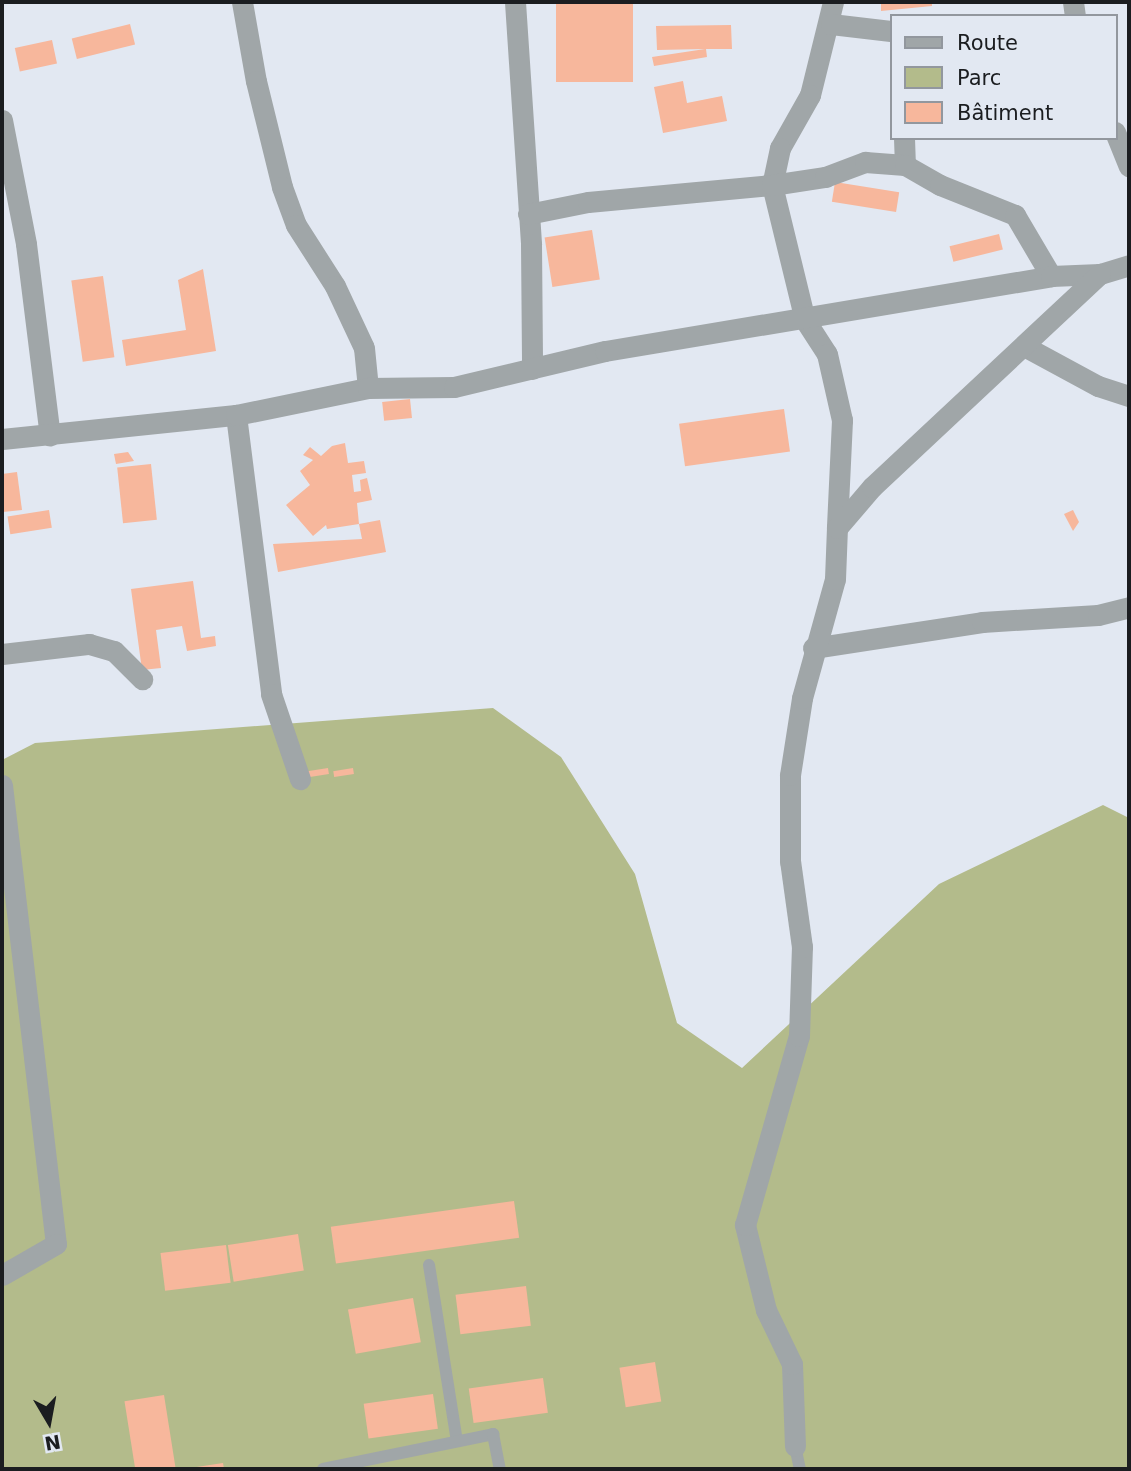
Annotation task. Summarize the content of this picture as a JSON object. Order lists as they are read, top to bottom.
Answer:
{
  "legend": ["Route", "Parc", "Bâtiment"],
  "north": "bottom"
}
